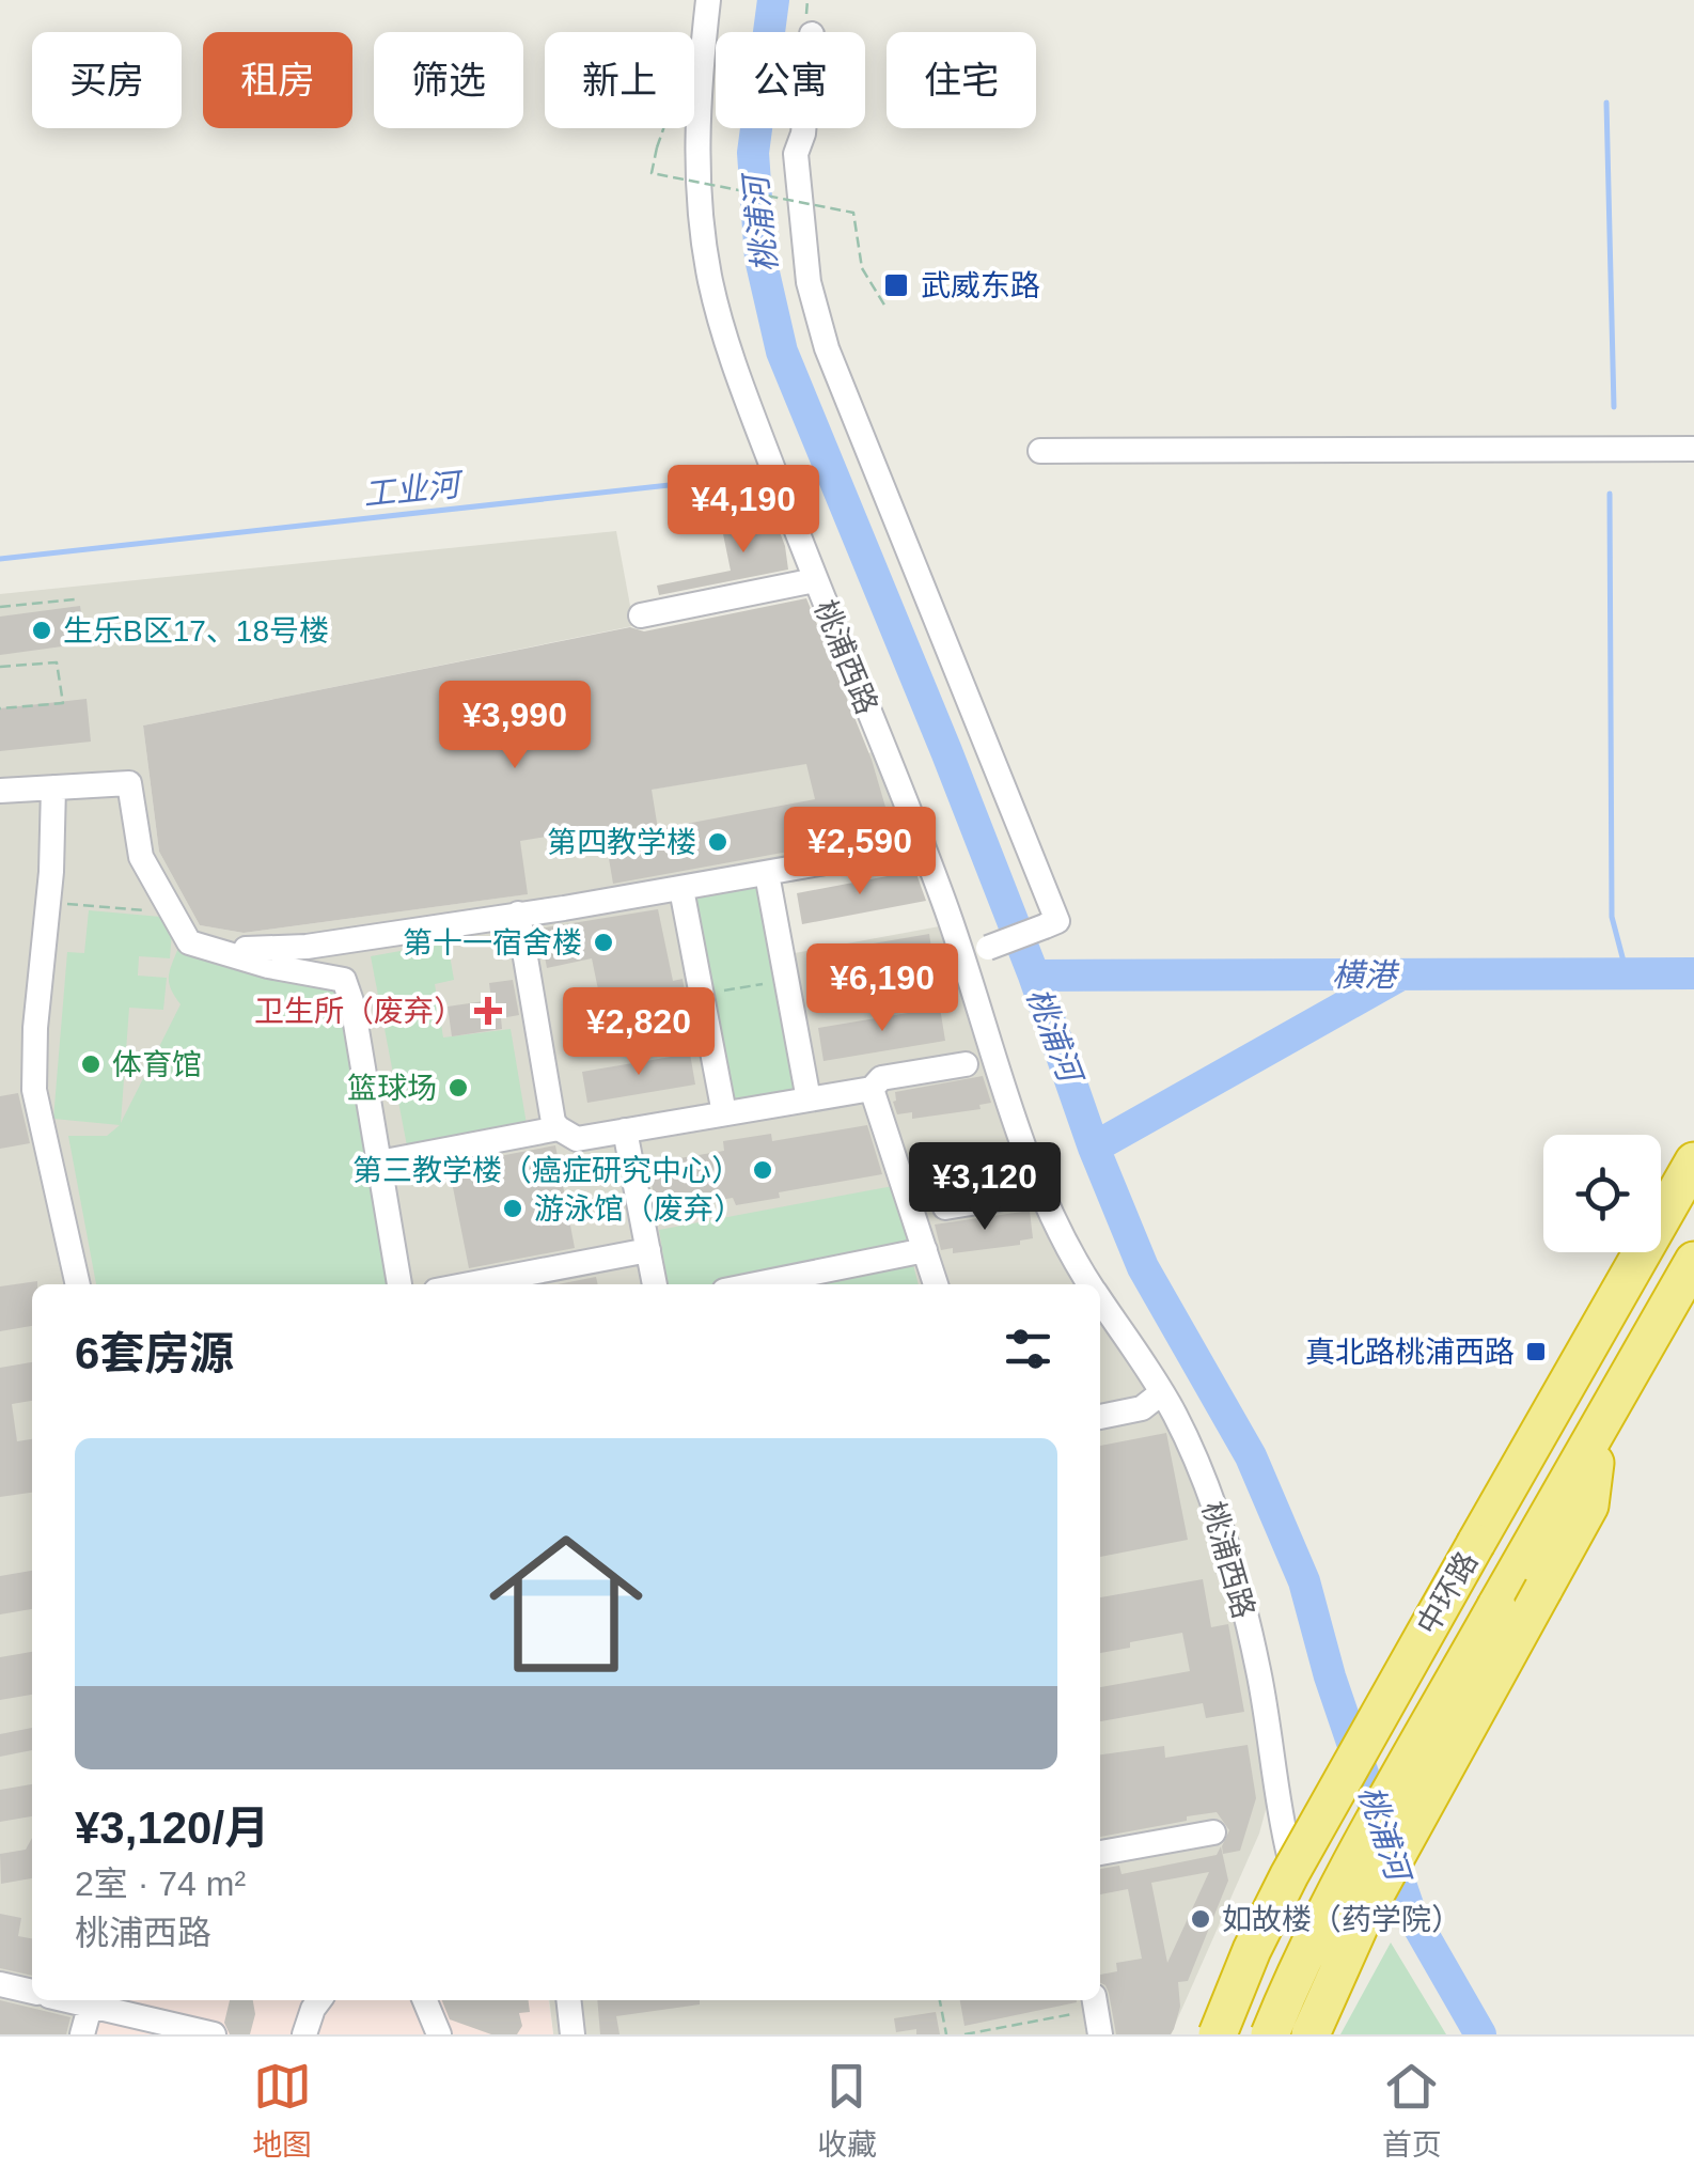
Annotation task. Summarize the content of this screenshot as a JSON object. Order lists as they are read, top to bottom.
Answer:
{
  "streets": {
    "highway": ["中环路"],
    "street": ["桃浦西路"]
  },
  "water": ["桃浦河", "工业河", "横港"],
  "places": {
    "transit": ["武威东路", "真北路桃浦西路"],
    "other": [
      "生乐B区17、18号楼",
      "第四教学楼",
      "第十一宿舍楼",
      "体育馆",
      "篮球场",
      "第三教学楼（癌症研究中心）",
      "游泳馆（废弃）",
      "如故楼（药学院）"
    ],
    "health": ["卫生所（废弃）"]
  },
  "page": {
    "chip": [
      "买房",
      "租房",
      "筛选",
      "新上",
      "公寓",
      "住宅"
    ],
    "price": [
      "¥4,190",
      "¥3,990",
      "¥2,590",
      "¥6,190",
      "¥2,820",
      "¥3,120"
    ],
    "heading": "6套房源",
    "list": [
      {
        "name": "¥3,120/月",
        "note": "2室 · 74 m² · 桃浦西路"
      }
    ],
    "tabs": ["地图", "收藏", "首页"]
  }
}
